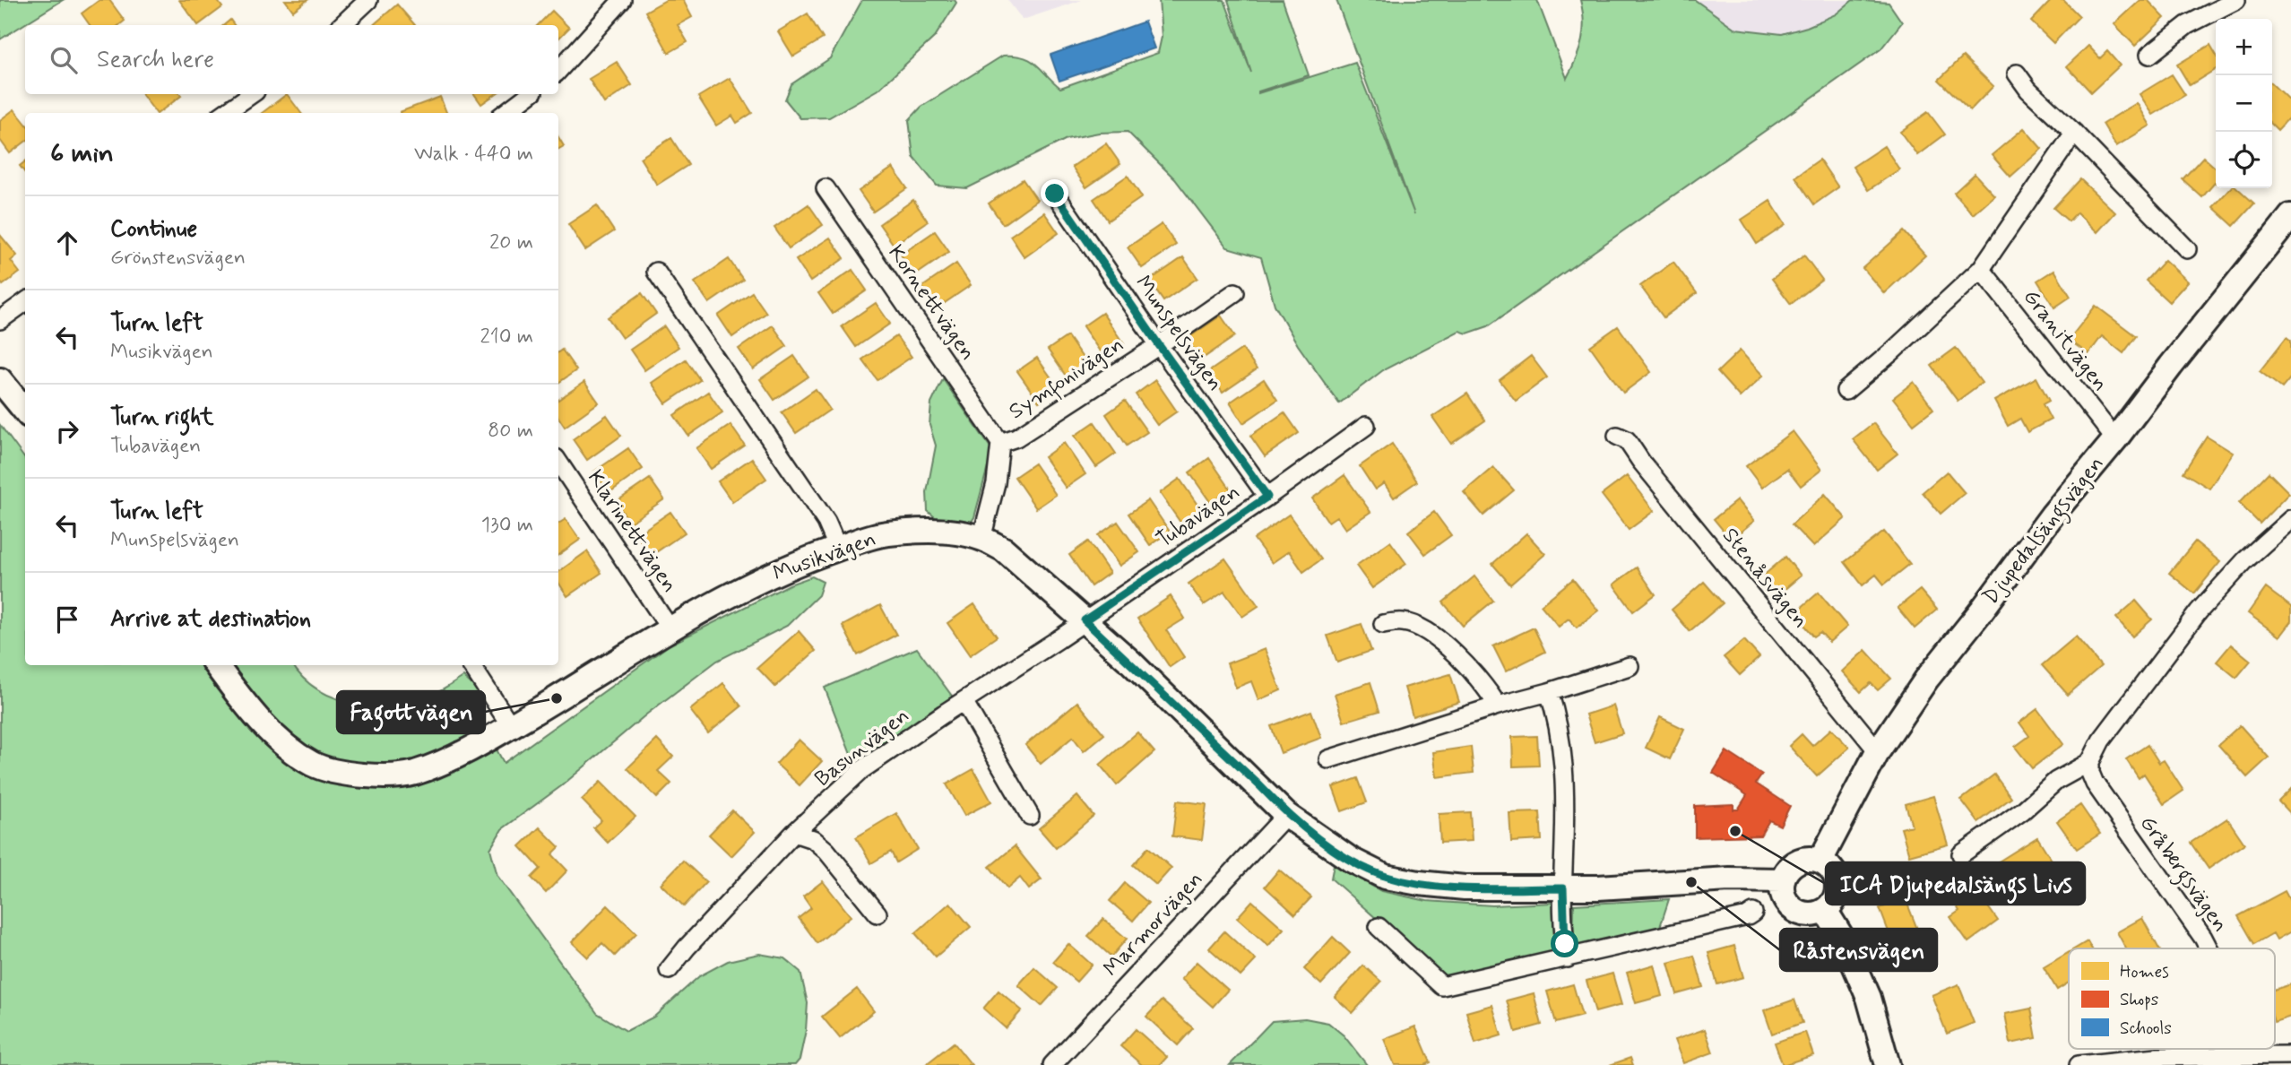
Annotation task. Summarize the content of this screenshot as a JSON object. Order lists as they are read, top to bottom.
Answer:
{
  "streets": {
    "street": [
      "Kornettvägen",
      "Munspelsvägen",
      "Granitvägen",
      "Symfonivägen",
      "Tubavägen",
      "Djupedalsängsvägen",
      "Klarinettvägen",
      "Musikvägen",
      "Stenåsvägen",
      "Basunvägen",
      "Gråbergsvägen",
      "Marmorvägen"
    ]
  },
  "crossings": [
    ["Kornettvägen", "Symfonivägen"],
    ["Munspelsvägen", "Symfonivägen"],
    ["Munspelsvägen", "Tubavägen"],
    ["Granitvägen", "Djupedalsängsvägen"],
    ["Symfonivägen", "Musikvägen"],
    ["Tubavägen", "Musikvägen"],
    ["Tubavägen", "Basunvägen"],
    ["Djupedalsängsvägen", "Musikvägen"],
    ["Djupedalsängsvägen", "Stenåsvägen"],
    ["Klarinettvägen", "Musikvägen"],
    ["Musikvägen", "Basunvägen"],
    ["Musikvägen", "Marmorvägen"]
  ],
  "places": ["Fagottvägen", "ICA Djupedalsängs Livs", "Råstensvägen"],
  "legend": ["Homes", "Shops", "Schools"],
  "page": {
    "map_buttons": ["+", "−"],
    "search": "Search here",
    "heading": ["6 min", "Walk · 440 m"],
    "list": [
      ["Continue", "Grönstensvägen", "20 m"],
      ["Turn left", "Musikvägen", "210 m"],
      ["Turn right", "Tubavägen", "80 m"],
      ["Turn left", "Munspelsvägen", "130 m"],
      "Arrive at destination"
    ]
  }
}
